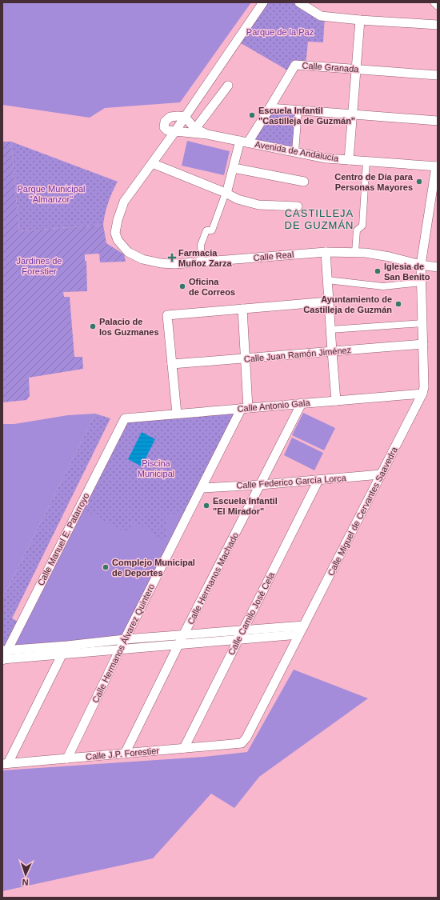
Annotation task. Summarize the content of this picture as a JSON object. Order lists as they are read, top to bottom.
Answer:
{
  "streets": {
    "street": [
      "Calle Granada",
      "Avenida de Andalucía",
      "Calle Real",
      "Calle Juan Ramón Jiménez",
      "Calle Antonio Gala",
      "Calle Federico García Lorca",
      "Calle Miguel de Cervantes Saavedra",
      "Calle Manuel E. Patarroyo",
      "Calle Hermanos Machado",
      "Calle Camilo José Cela",
      "Calle Hermanos Álvarez Quintero",
      "Calle J.P. Forestier"
    ]
  },
  "crossings": [
    ["Calle Granada", "Avenida de Andalucía"],
    ["Avenida de Andalucía", "Calle Real"],
    ["Avenida de Andalucía", "Calle Miguel de Cervantes Saavedra"],
    ["Calle Real", "Calle Miguel de Cervantes Saavedra"],
    ["Calle Juan Ramón Jiménez", "Calle Miguel de Cervantes Saavedra"],
    ["Calle Antonio Gala", "Calle Miguel de Cervantes Saavedra"],
    ["Calle Antonio Gala", "Calle Manuel E. Patarroyo"],
    ["Calle Antonio Gala", "Calle Hermanos Machado"],
    ["Calle Antonio Gala", "Calle Hermanos Álvarez Quintero"],
    ["Calle Federico García Lorca", "Calle Miguel de Cervantes Saavedra"],
    ["Calle Federico García Lorca", "Calle Hermanos Machado"],
    ["Calle Federico García Lorca", "Calle Camilo José Cela"],
    ["Calle Federico García Lorca", "Calle Hermanos Álvarez Quintero"],
    ["Calle Miguel de Cervantes Saavedra", "Calle J.P. Forestier"],
    ["Calle Hermanos Machado", "Calle J.P. Forestier"],
    ["Calle Camilo José Cela", "Calle J.P. Forestier"],
    ["Calle Hermanos Álvarez Quintero", "Calle J.P. Forestier"]
  ],
  "districts": ["CASTILLEJA DE GUZMÁN"],
  "parks": [
    "Parque de la Paz",
    "Parque Municipal \"Almanzor\"",
    "Jardines de Forestier",
    "Piscina Municipal"
  ],
  "places": {
    "other": [
      "Escuela Infantil \"Castilleja de Guzmán\"",
      "Centro de Día para Personas Mayores",
      "Iglesia de San Benito",
      "Oficina de Correos",
      "Ayuntamiento de Castilleja de Guzmán",
      "Palacio de los Guzmanes",
      "Escuela Infantil \"El Mirador\"",
      "Complejo Municipal de Deportes"
    ],
    "health": ["Farmacia Muñoz Zarza"]
  },
  "north": "bottom"
}
